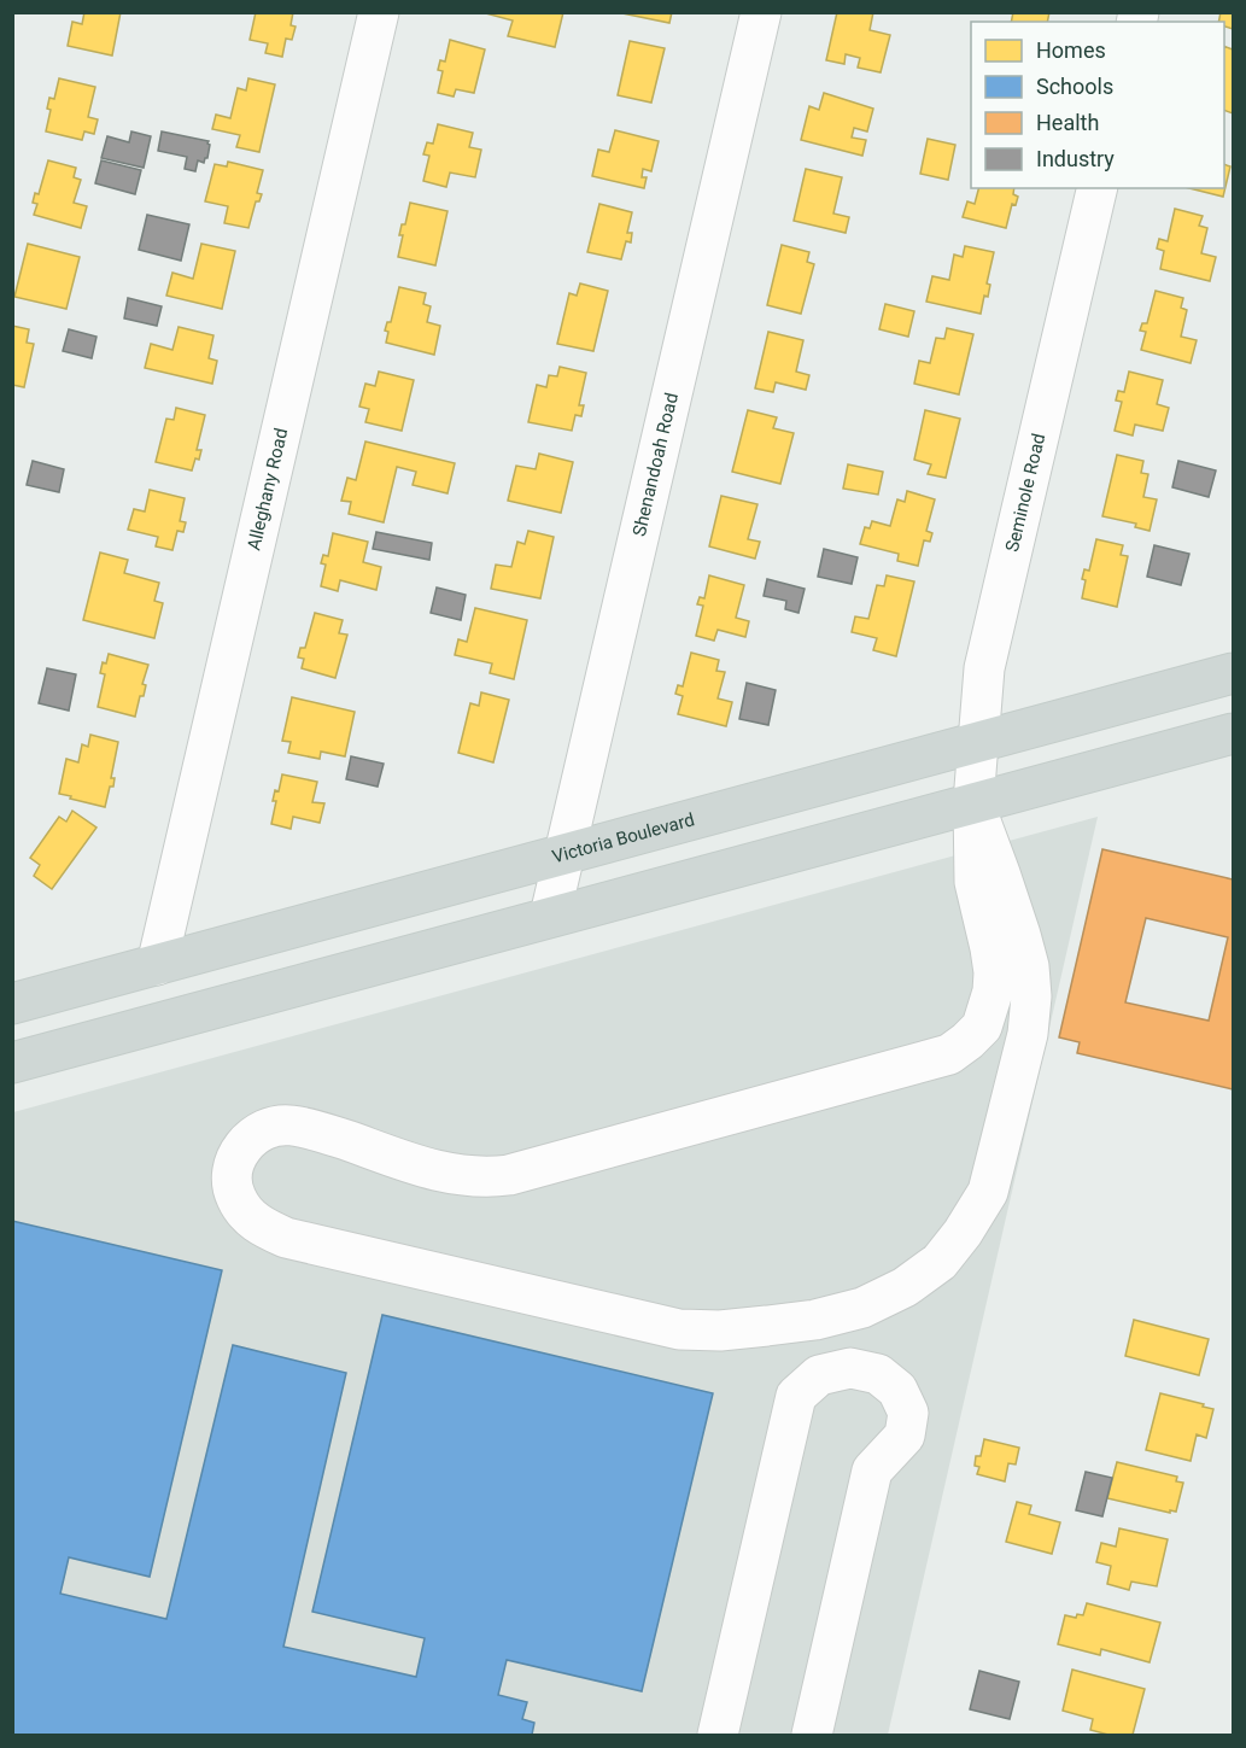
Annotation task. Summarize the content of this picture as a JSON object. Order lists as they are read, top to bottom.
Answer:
{
  "streets": {
    "main road": ["Victoria Boulevard"],
    "street": ["Shenandoah Road", "Alleghany Road", "Seminole Road"]
  },
  "crossings": [
    ["Shenandoah Road", "Victoria Boulevard"],
    ["Alleghany Road", "Victoria Boulevard"],
    ["Seminole Road", "Victoria Boulevard"]
  ],
  "legend": [
    "Homes",
    "Schools",
    "Health",
    "Industry"
  ]
}
